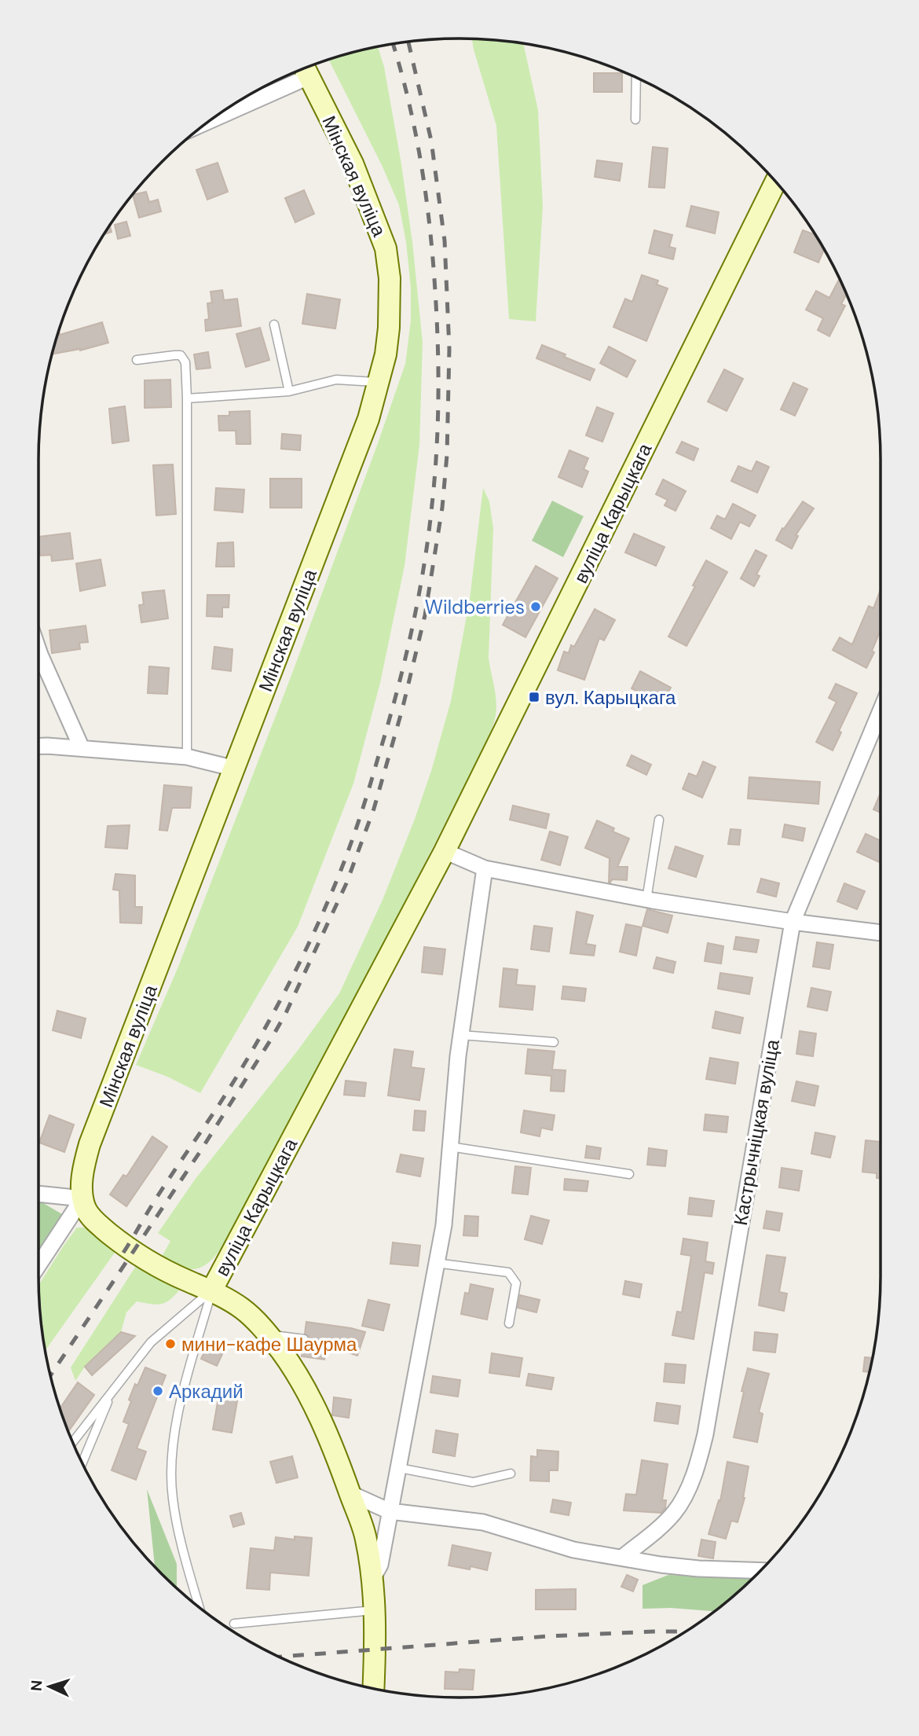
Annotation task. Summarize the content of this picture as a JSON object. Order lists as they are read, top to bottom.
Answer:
{
  "streets": {
    "street": ["Мінская вуліца", "вуліца Карыцкага", "Кастрычніцкая вуліца"]
  },
  "places": {
    "other": ["Wildberries", "мини-кафе Шаурма", "Аркадий"],
    "transit": ["вул. Карыцкага"]
  },
  "north": "left"
}
